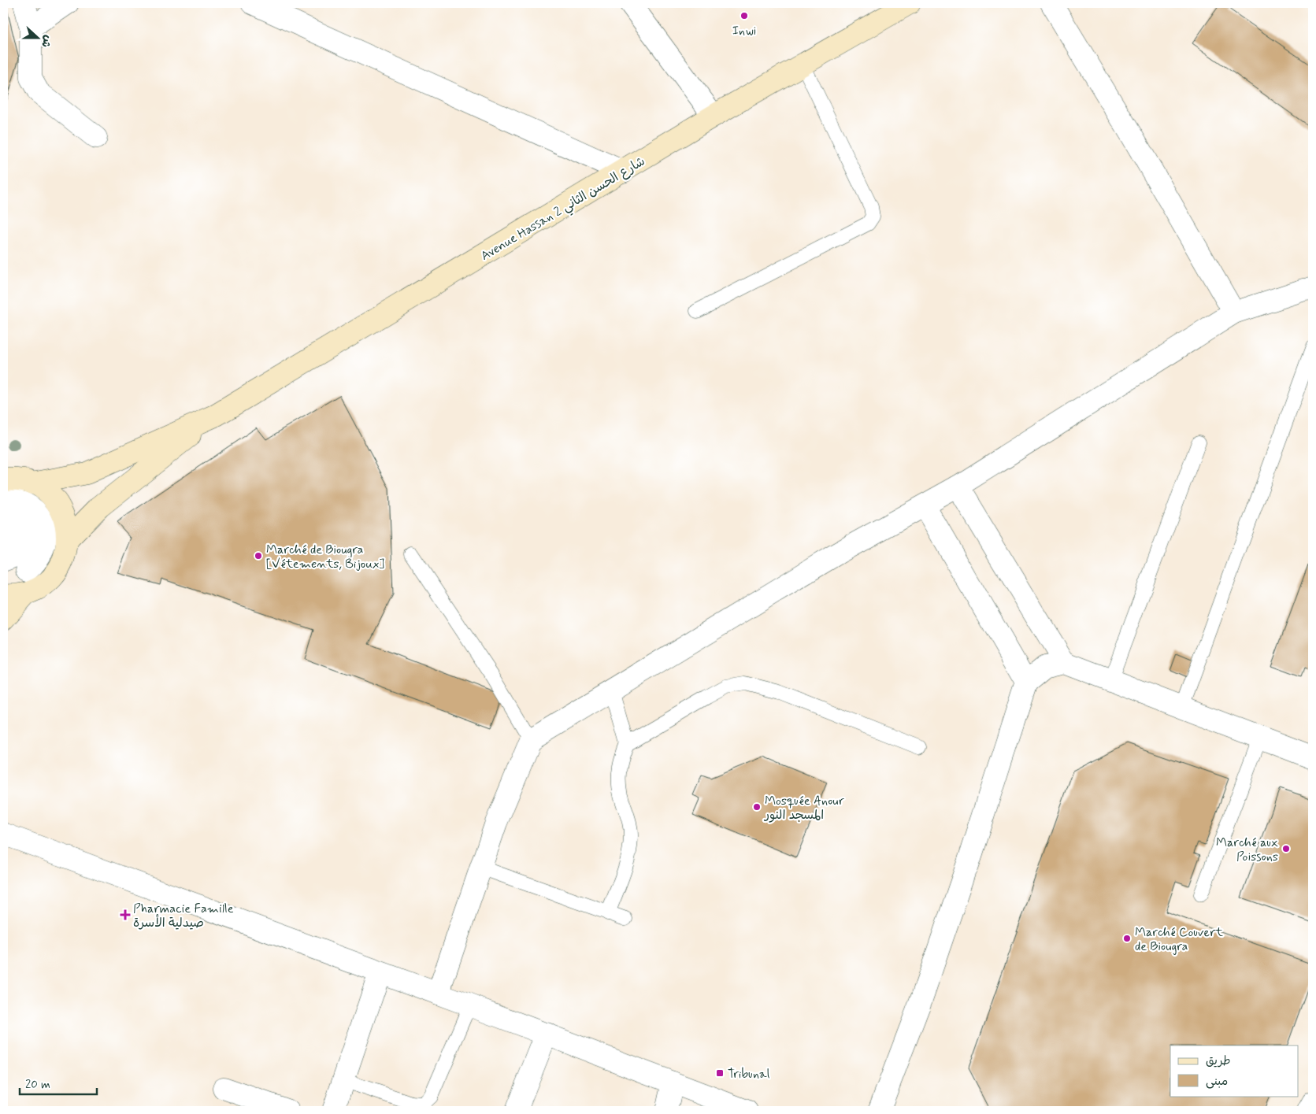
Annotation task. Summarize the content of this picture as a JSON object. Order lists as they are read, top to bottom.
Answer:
{
  "streets": {
    "main road": ["Avenue Hassan 2 شارع الحسن الثاني"]
  },
  "places": {
    "other": [
      "Inwi",
      "Marché de Biougra [Vétements, Bijoux]",
      "Mosquée Anour المسجد النور",
      "Marché aux Poissons",
      "Marché Couvert de Biougra"
    ],
    "health": ["Pharmacie Famille صيدلية الأسرة"],
    "transit": ["Tribunal"]
  },
  "legend": ["طريق", "مبنى"],
  "scale_bar": "20 m",
  "north": "right"
}
